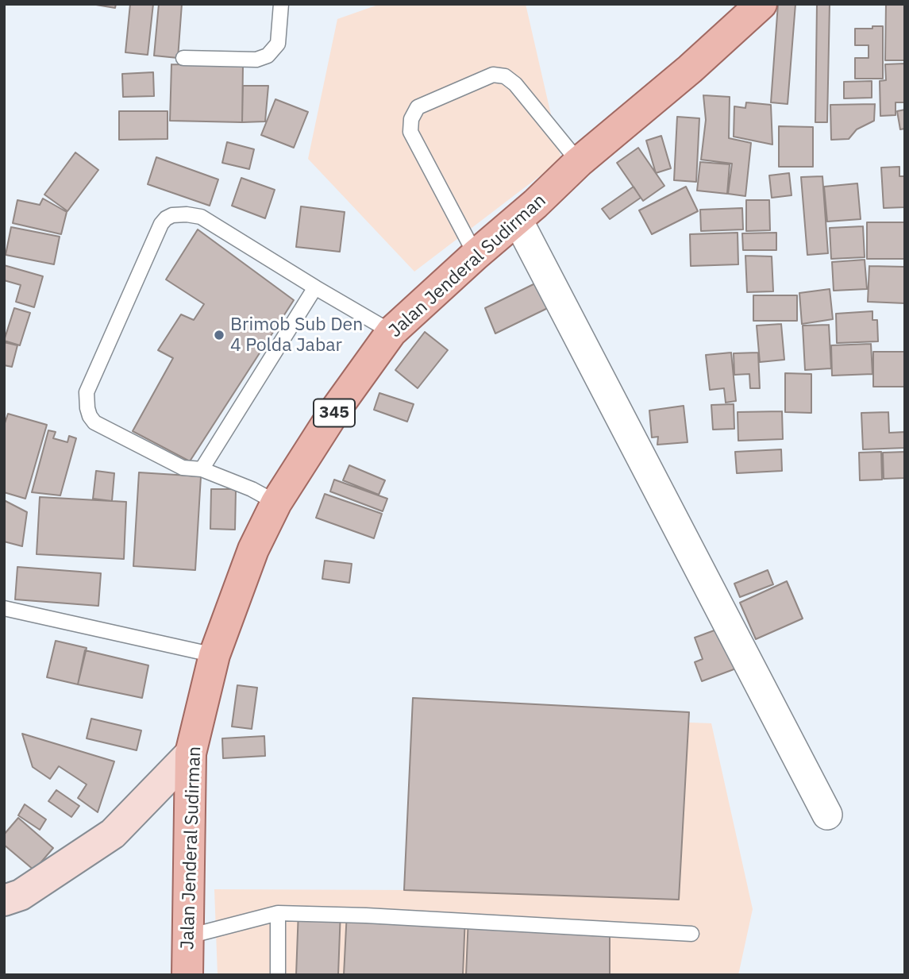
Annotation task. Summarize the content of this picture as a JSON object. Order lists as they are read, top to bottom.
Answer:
{
  "streets": {
    "main road": ["Jalan Jenderal Sudirman", "345"]
  },
  "places": ["Brimob Sub Den 4 Polda Jabar"]
}
